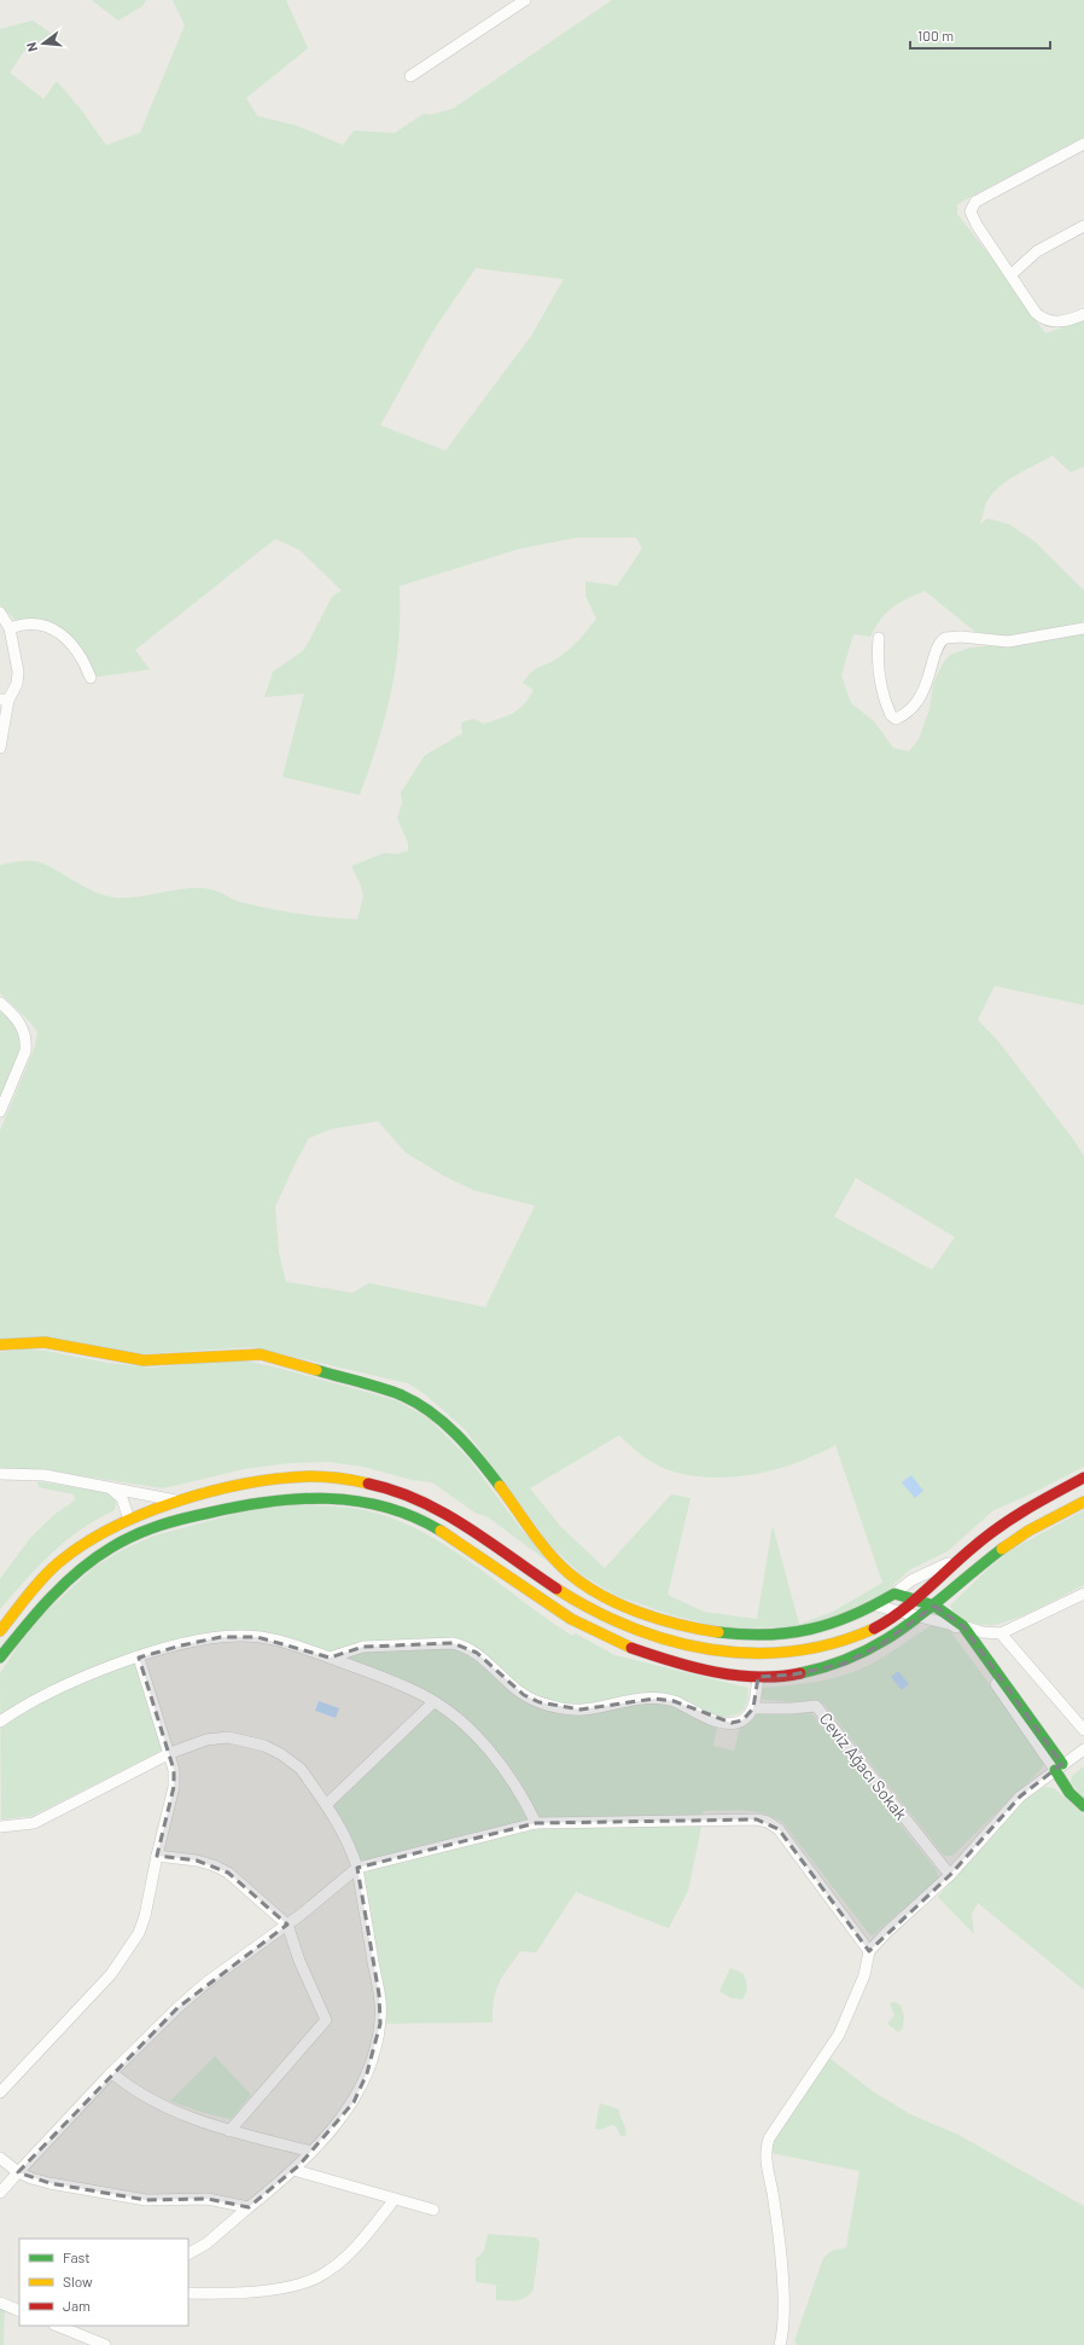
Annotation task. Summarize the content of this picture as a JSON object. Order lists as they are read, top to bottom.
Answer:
{
  "streets": {
    "street": ["Ceviz Ağacı Sokak"]
  },
  "legend": ["Fast", "Slow", "Jam"],
  "scale_bar": "100 m",
  "north": "left"
}
